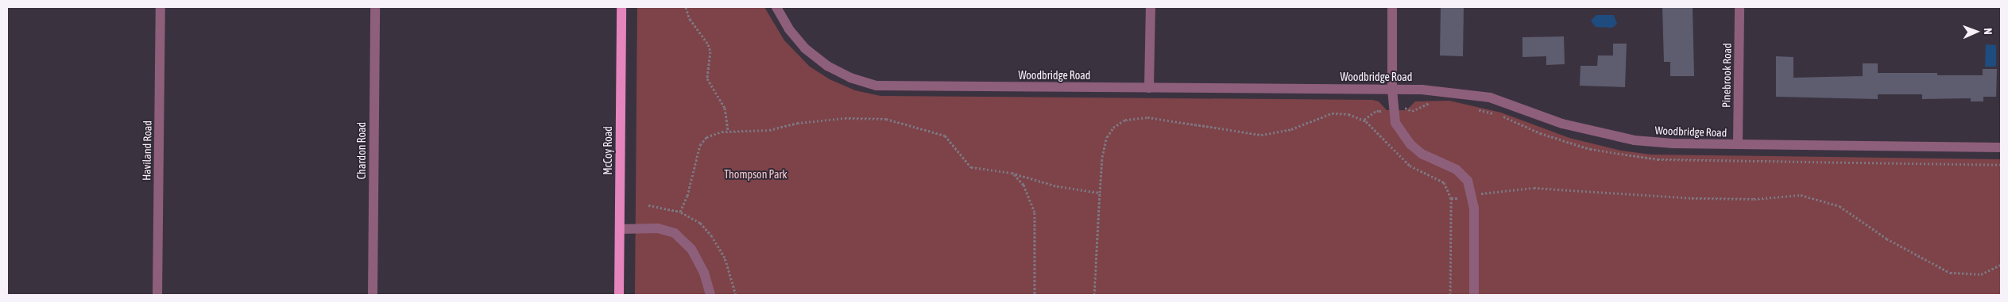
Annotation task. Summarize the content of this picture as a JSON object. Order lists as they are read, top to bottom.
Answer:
{
  "streets": {
    "main road": ["McCoy Road"],
    "street": [
      "Woodbridge Road",
      "Pinebrook Road",
      "Haviland Road",
      "Chardon Road"
    ]
  },
  "crossings": [
    ["Woodbridge Road", "Pinebrook Road"]
  ],
  "parks": ["Thompson Park"],
  "north": "right"
}
